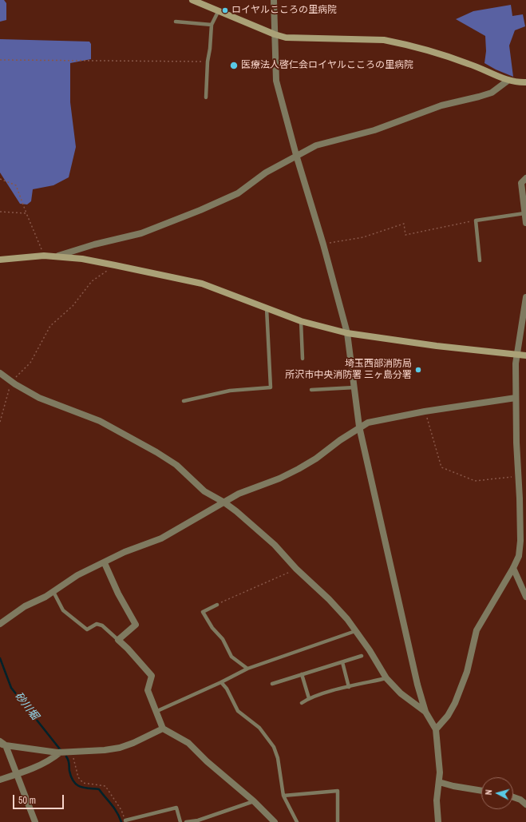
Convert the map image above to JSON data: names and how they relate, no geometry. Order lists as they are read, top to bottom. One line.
{"water":["砂川堀"],"places":["ロイヤルこころの里病院","医療法人啓仁会ロイヤルこころの里病院","埼玉西部消防局 所沢市中央消防署 三ヶ島分署"],"scale_bar":"50 m","north":"left"}
